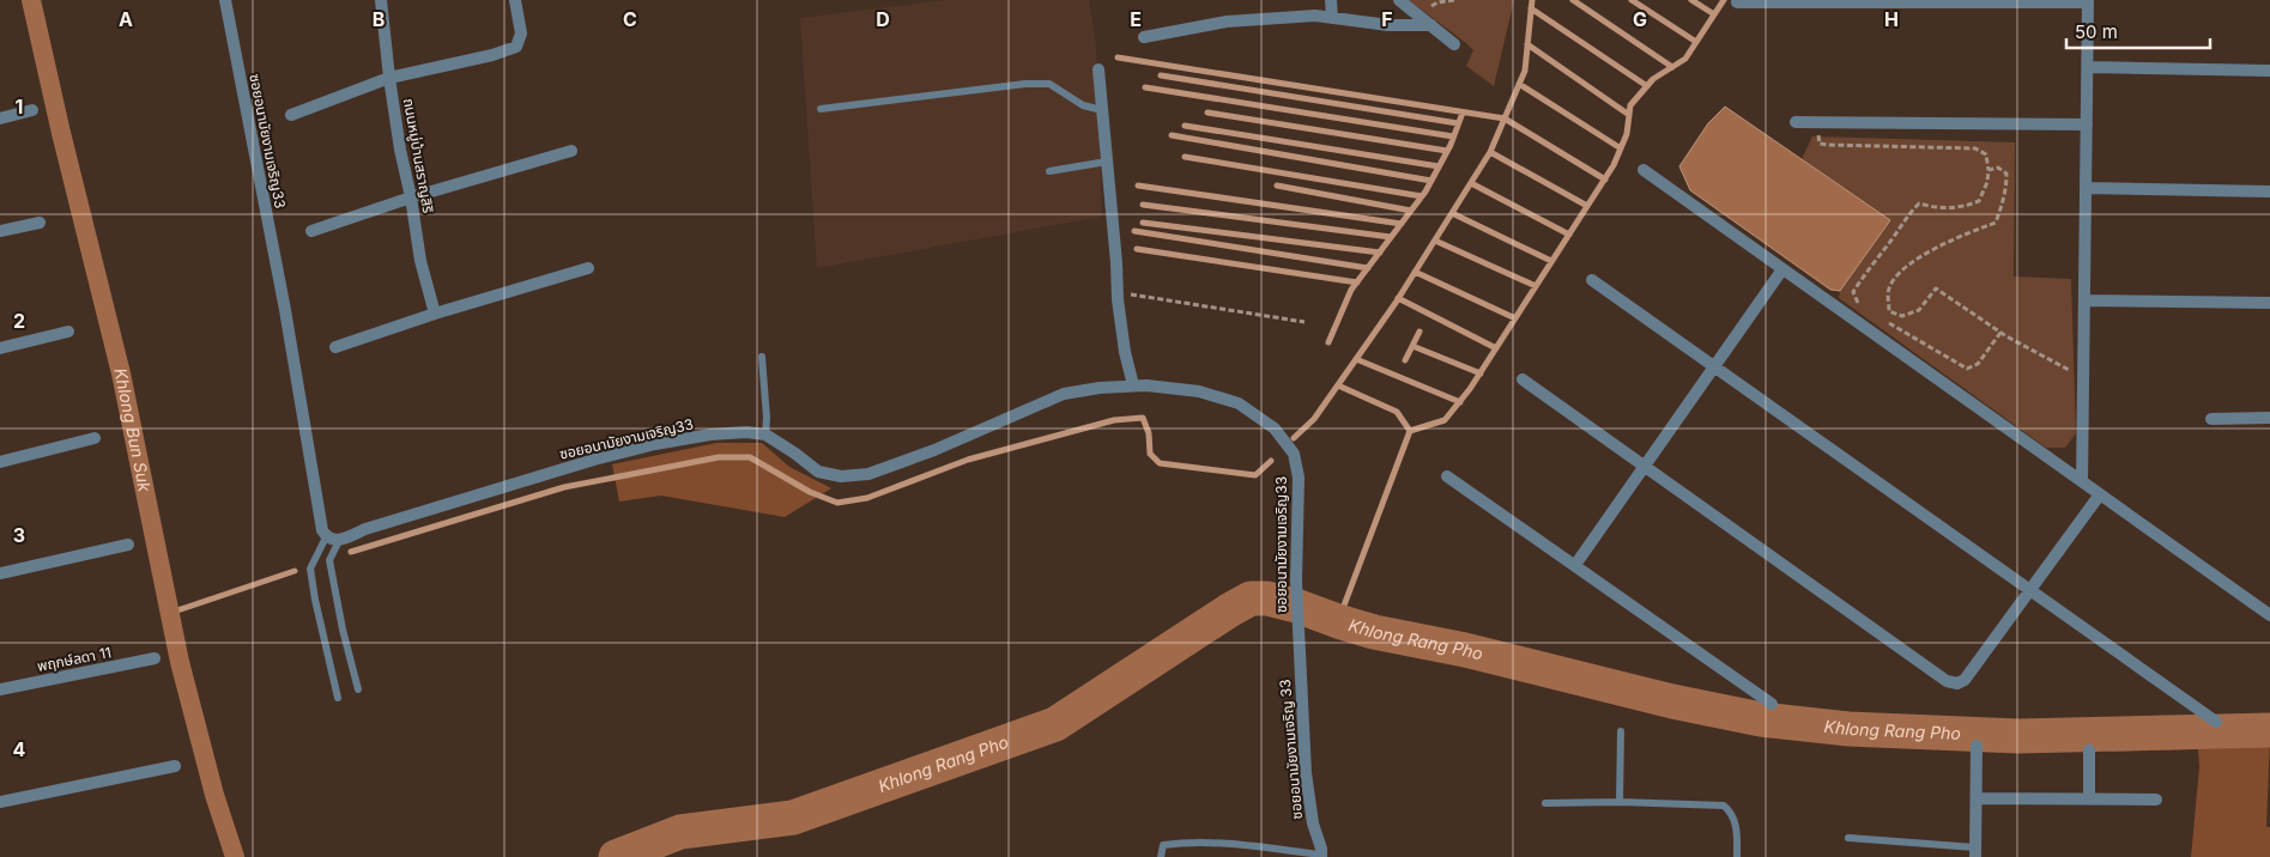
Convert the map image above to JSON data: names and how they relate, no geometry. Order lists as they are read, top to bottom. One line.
{"streets":{"street":["ซอยอนามัยงามเจริญ33","ถนนหมู่บ้านสราญสิริ","พฤกษ์ลดา 11","ซอยอนามัยงามเจริญ 33"]},"crossings":[["ซอยอนามัยงามเจริญ33","ซอยอนามัยงามเจริญ 33"]],"water":["Khlong Bun Suk","Khlong Rang Pho"],"scale_bar":"50 m","grid":{"columns":["A","B","C","D","E","F","G","H"],"rows":["1","2","3","4"]}}
